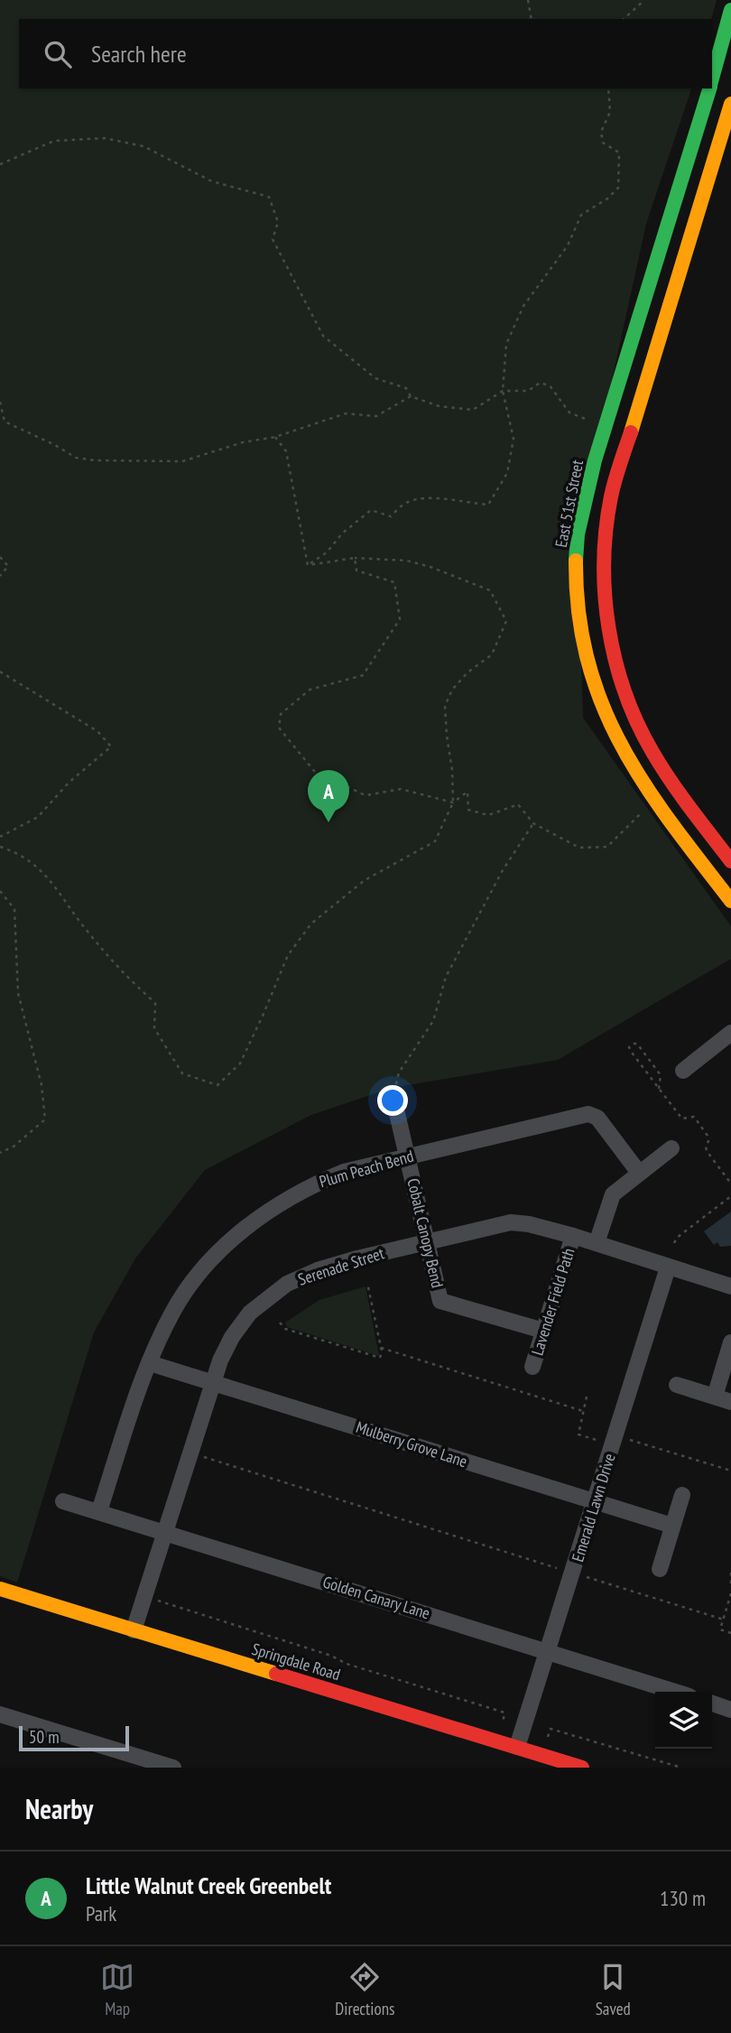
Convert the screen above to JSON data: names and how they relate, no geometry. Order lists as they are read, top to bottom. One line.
{"streets":{"street":["East 51st Street","Plum Peach Bend","Cobalt Canopy Bend","Serenade Street","Lavender Field Path","Mulberry Grove Lane","Emerald Lawn Drive","Golden Canary Lane","Springdale Road"]},"crossings":[["Plum Peach Bend","Cobalt Canopy Bend"],["Plum Peach Bend","Mulberry Grove Lane"],["Plum Peach Bend","Golden Canary Lane"],["Cobalt Canopy Bend","Serenade Street"],["Cobalt Canopy Bend","Lavender Field Path"],["Serenade Street","Lavender Field Path"],["Serenade Street","Mulberry Grove Lane"],["Serenade Street","Emerald Lawn Drive"],["Serenade Street","Golden Canary Lane"],["Serenade Street","Springdale Road"],["Mulberry Grove Lane","Emerald Lawn Drive"],["Emerald Lawn Drive","Golden Canary Lane"],["Emerald Lawn Drive","Springdale Road"]],"scale_bar":"50 m","page":{"search":"Search here","pins":"A","scale":"50 m","heading":"Nearby","list":[{"mark":"A","name":"Little Walnut Creek Greenbelt","note":"Park","value":"130 m"}],"nav":["Map","Directions","Saved"]}}
